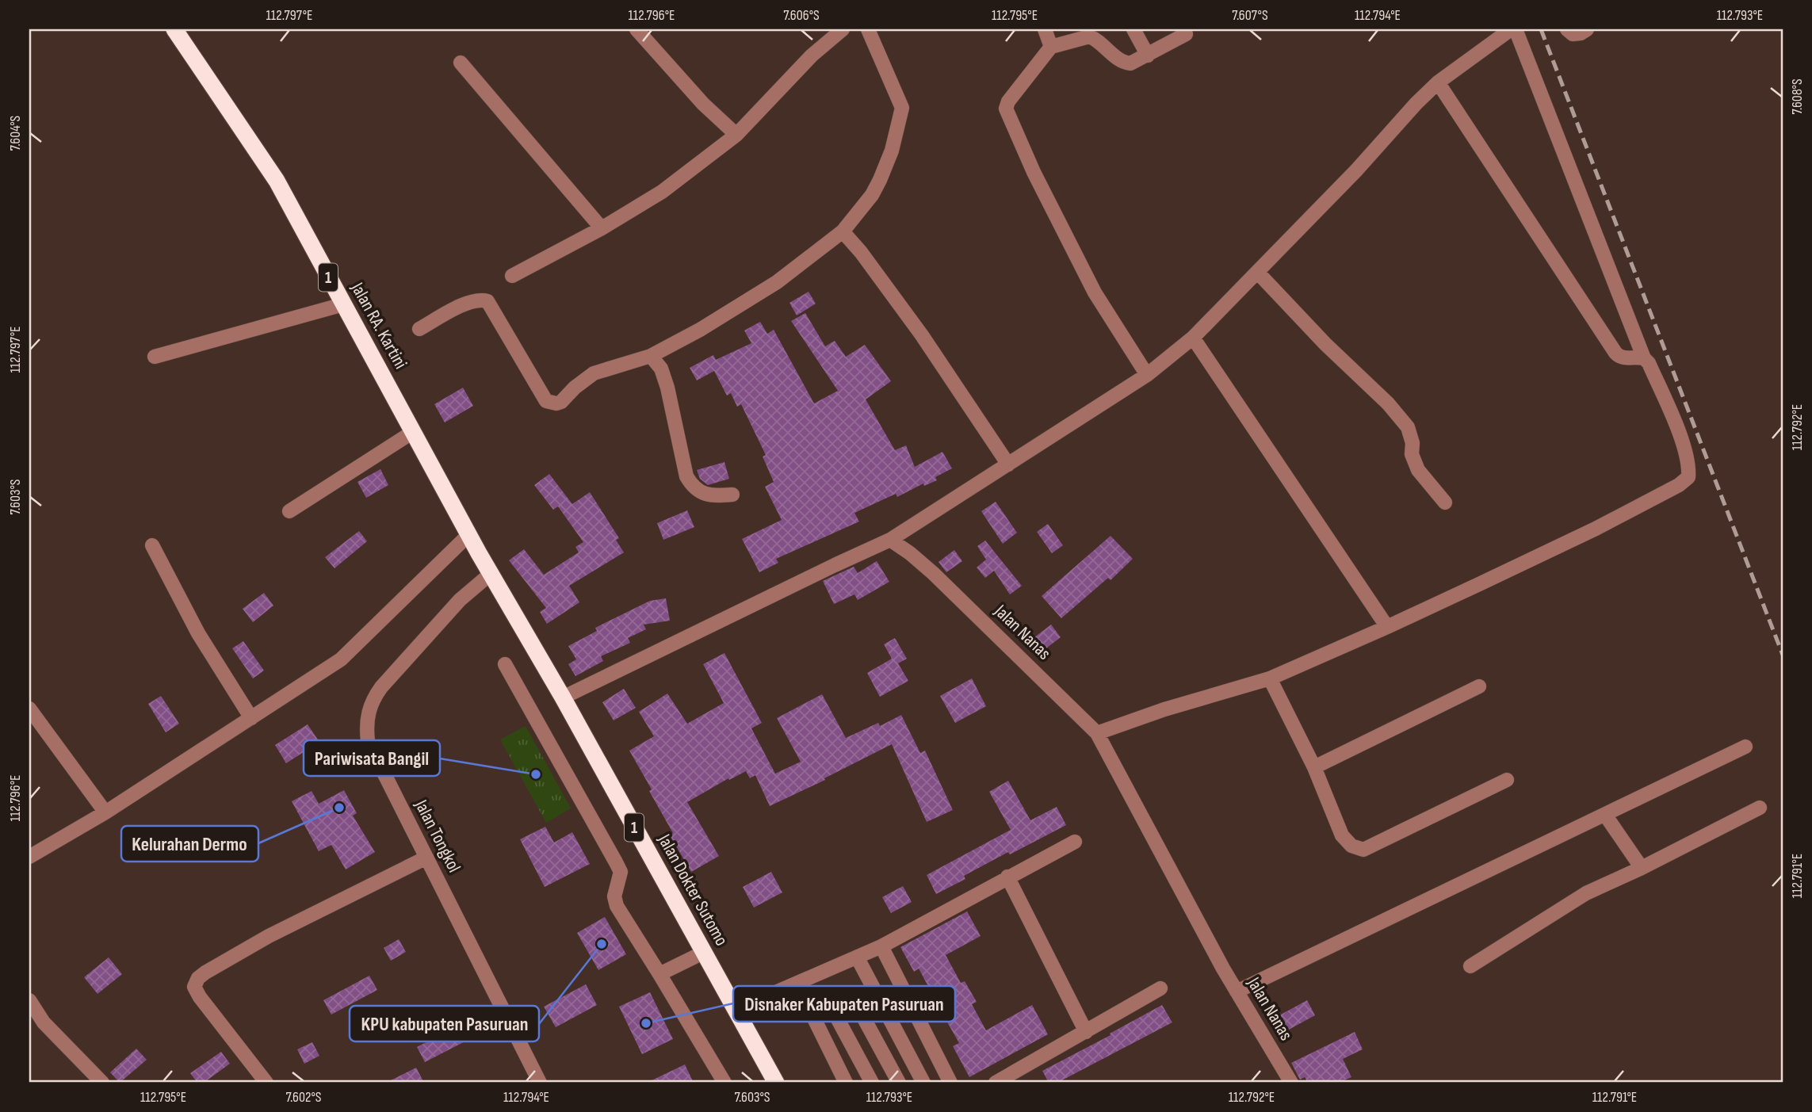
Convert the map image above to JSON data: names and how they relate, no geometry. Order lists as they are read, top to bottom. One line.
{"streets":{"highway":["1","Jalan RA. Kartini","Jalan Dokter Sutomo"],"street":["Jalan Nanas","Jalan Tongkol"]},"crossings":[["1","Jalan RA. Kartini"],["1","Jalan Tongkol"],["1","Jalan Dokter Sutomo"],["Jalan Tongkol","Jalan Dokter Sutomo"]],"places":["Pariwisata Bangil","Kelurahan Dermo","KPU kabupaten Pasuruan","Disnaker Kabupaten Pasuruan"],"coordinates":["112.797°E","112.796°E","7.606°S","112.795°E","7.607°S","112.794°E","112.793°E","7.608°S","7.604°S","112.792°E","7.603°S","112.791°E","7.602°S"]}
